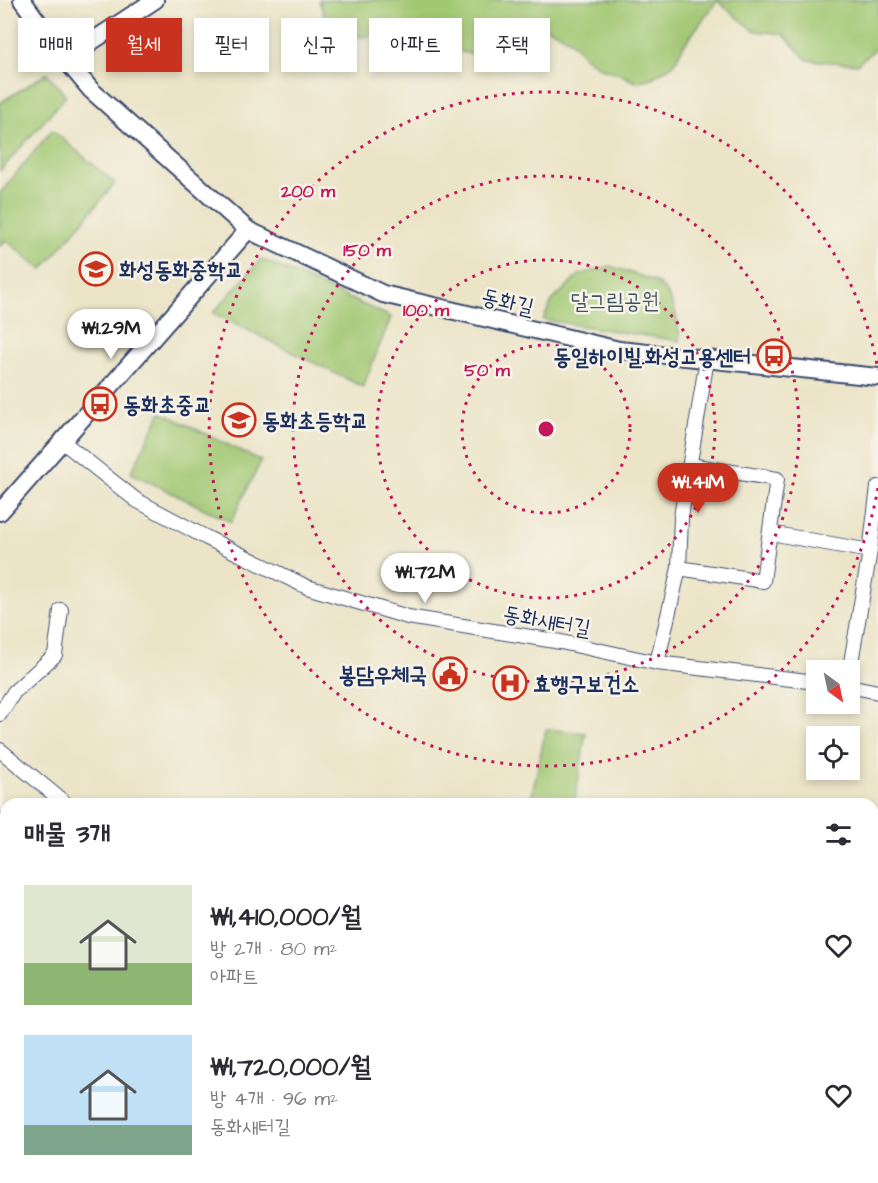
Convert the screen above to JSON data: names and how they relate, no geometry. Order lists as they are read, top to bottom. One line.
{"streets":{"street":["동화길","동화새터길"]},"parks":["달그림공원"],"places":{"school or university":["화성동화중학교","동화초등학교"],"bus stop":["동일하이빌.화성고용센터","동화초중교"],"public building":["봉담우체국"],"hospital":["효행구보건소"]},"north":"bottom right","page":{"chip":["매매","월세","필터","신규","아파트","주택"],"price":["₩1.29M","₩1.41M","₩1.72M"],"heading":"매물 3개","list":[{"name":"₩1,410,000/월","note":"방 2개 · 80 m² · 아파트"},{"name":"₩1,720,000/월","note":"방 4개 · 96 m² · 동화새터길"}]},"rings":["200 m","150 m","100 m","50 m"]}
